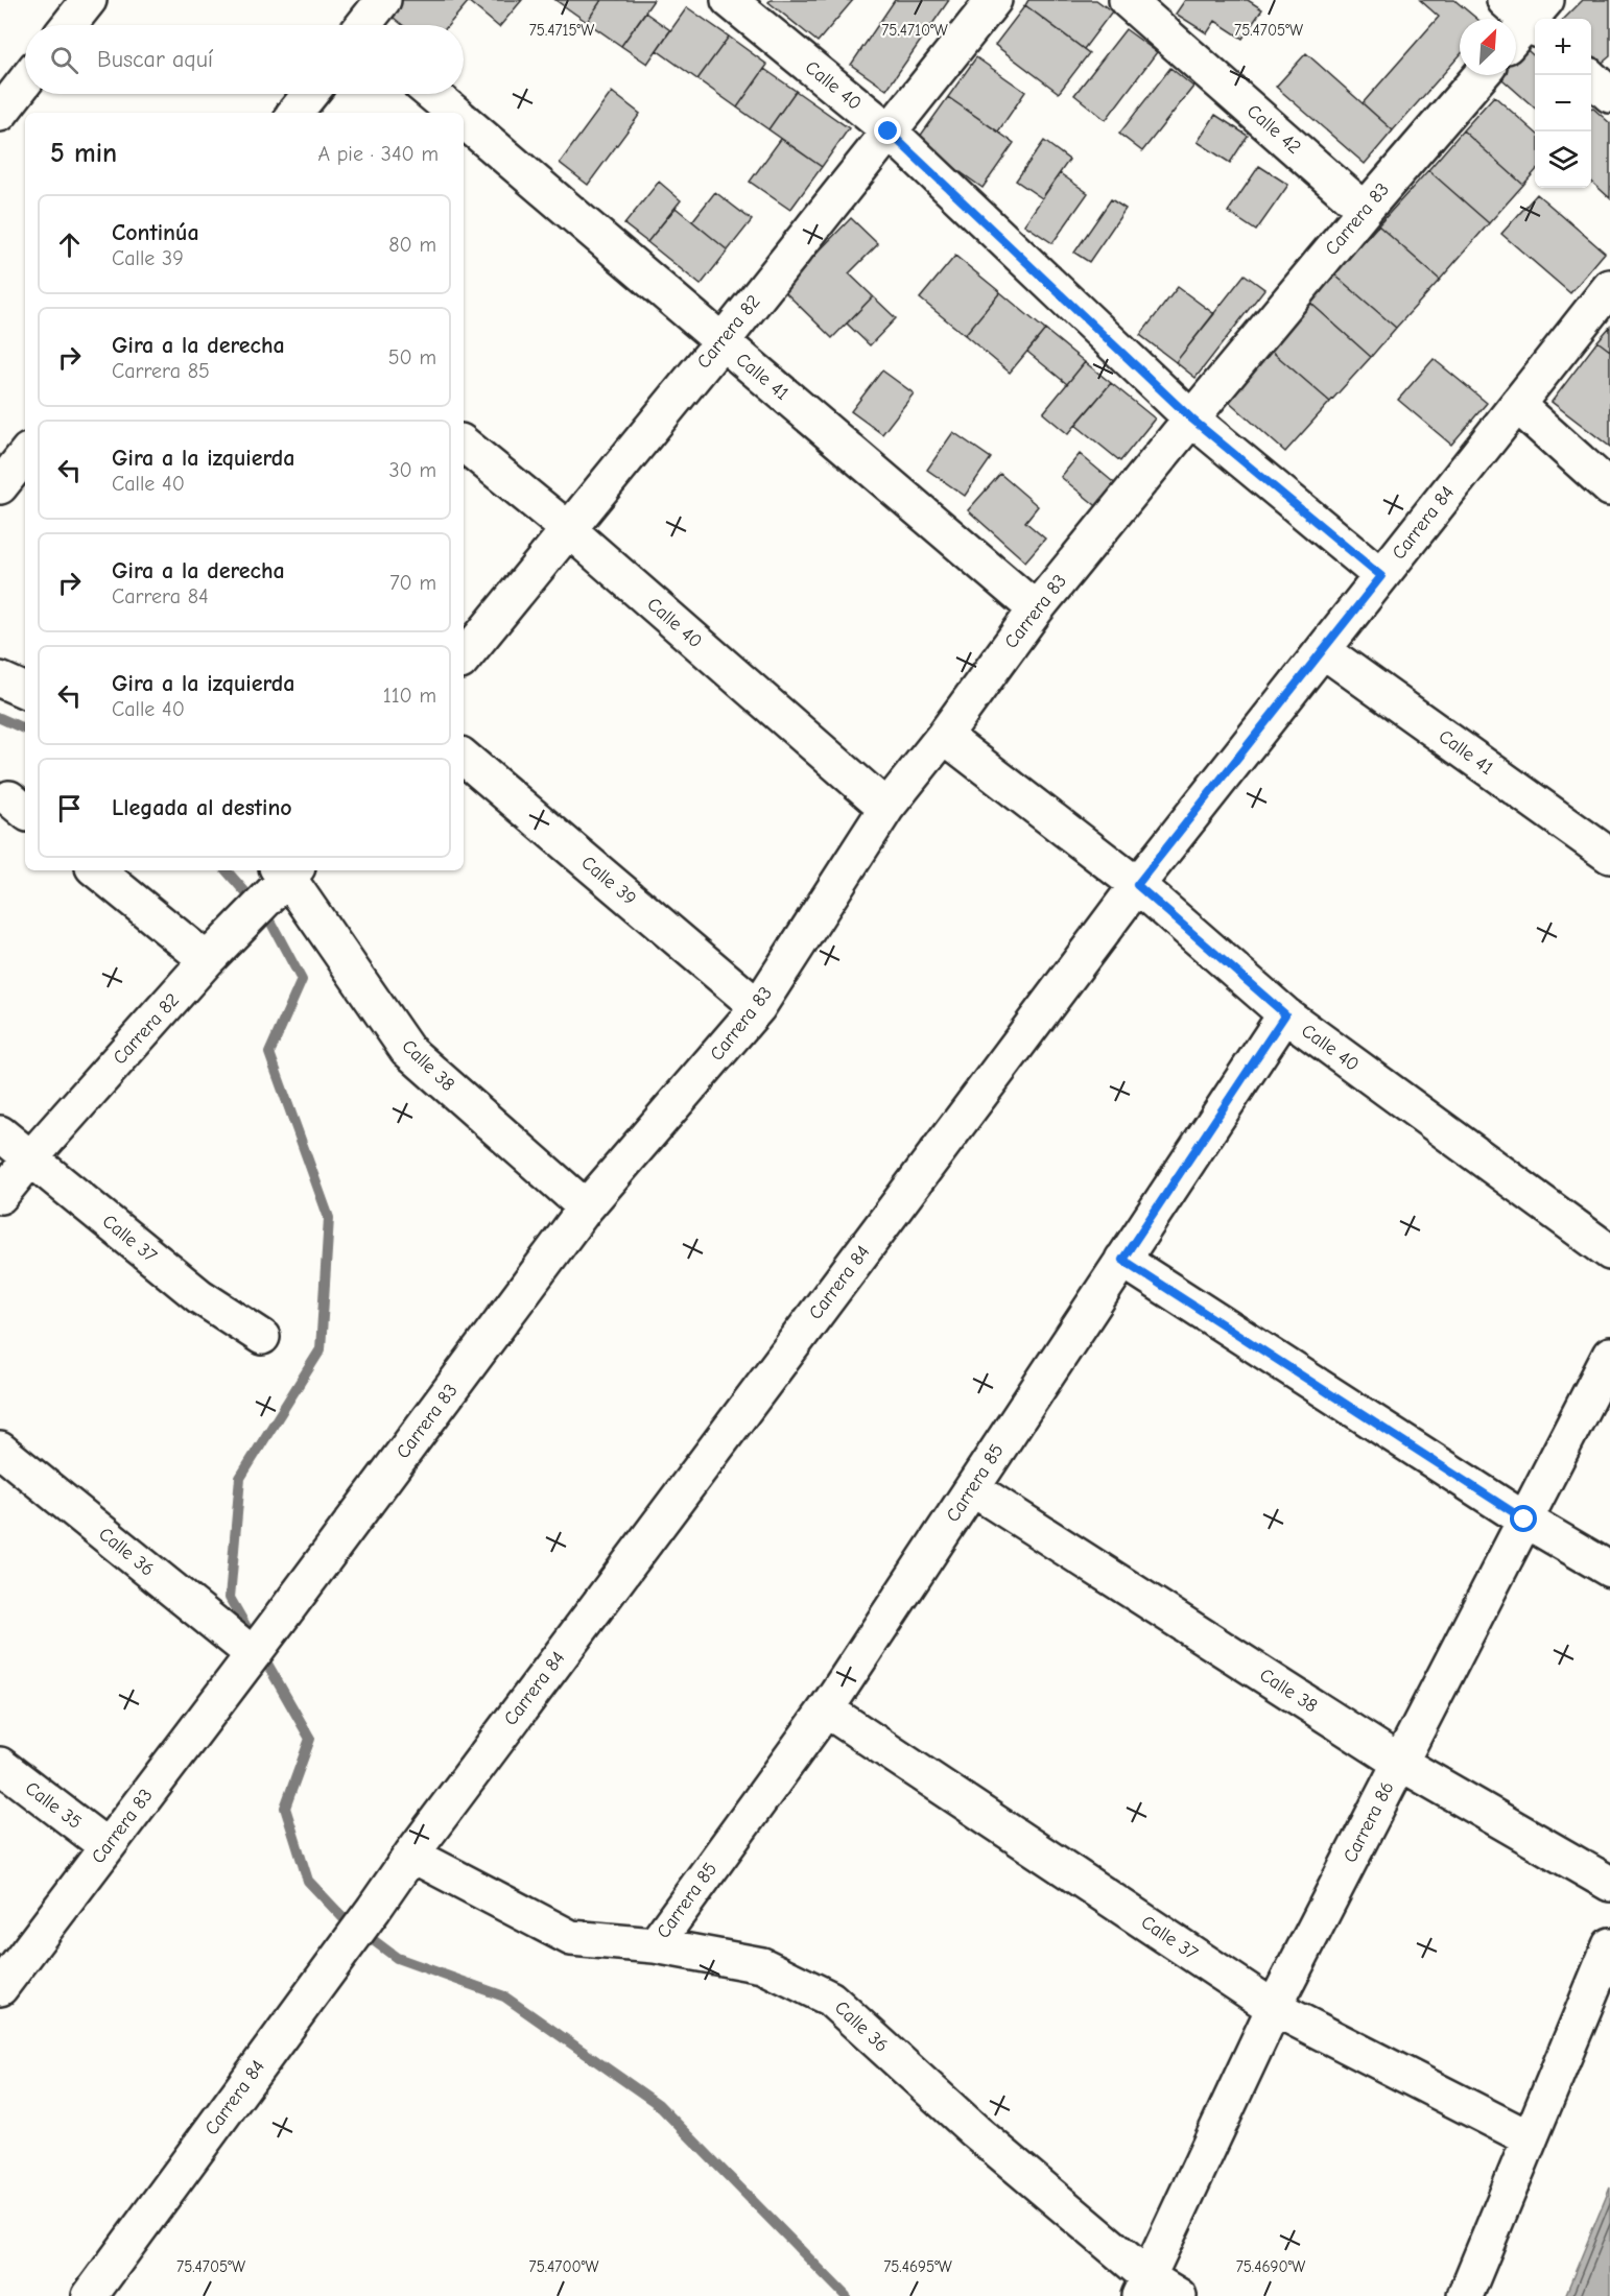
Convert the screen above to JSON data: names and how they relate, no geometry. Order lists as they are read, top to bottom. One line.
{"streets":{"street":["Calle 40","Calle 42","Carrera 83","Carrera 82","Calle 41","Carrera 84","Calle 39","Calle 38","Calle 37","Carrera 85","Calle 36","Calle 35","Carrera 86"]},"crossings":[["Calle 40","Carrera 83"],["Calle 40","Carrera 82"],["Calle 40","Carrera 84"],["Calle 40","Carrera 85"],["Calle 42","Carrera 83"],["Carrera 83","Calle 41"],["Carrera 83","Calle 39"],["Carrera 83","Calle 38"],["Carrera 83","Calle 36"],["Carrera 83","Calle 35"],["Carrera 82","Calle 41"],["Carrera 82","Calle 38"],["Carrera 82","Calle 37"],["Calle 41","Carrera 84"],["Carrera 84","Calle 36"],["Calle 38","Carrera 85"],["Calle 38","Carrera 86"],["Calle 37","Carrera 85"],["Calle 37","Carrera 86"],["Carrera 85","Calle 36"],["Calle 36","Carrera 86"]],"north":"top right","page":{"map_buttons":["+","−"],"search":"Buscar aquí","heading":["5 min","A pie · 340 m"],"list":[["Continúa","Calle 39","80 m"],["Gira a la derecha","Carrera 85","50 m"],["Gira a la izquierda","Calle 40","30 m"],["Gira a la derecha","Carrera 84","70 m"],["Gira a la izquierda","Calle 40","110 m"],"Llegada al destino"]},"coordinates":["75.4715°W","75.4710°W","75.4705°W","75.4700°W","75.4695°W","75.4690°W"]}
